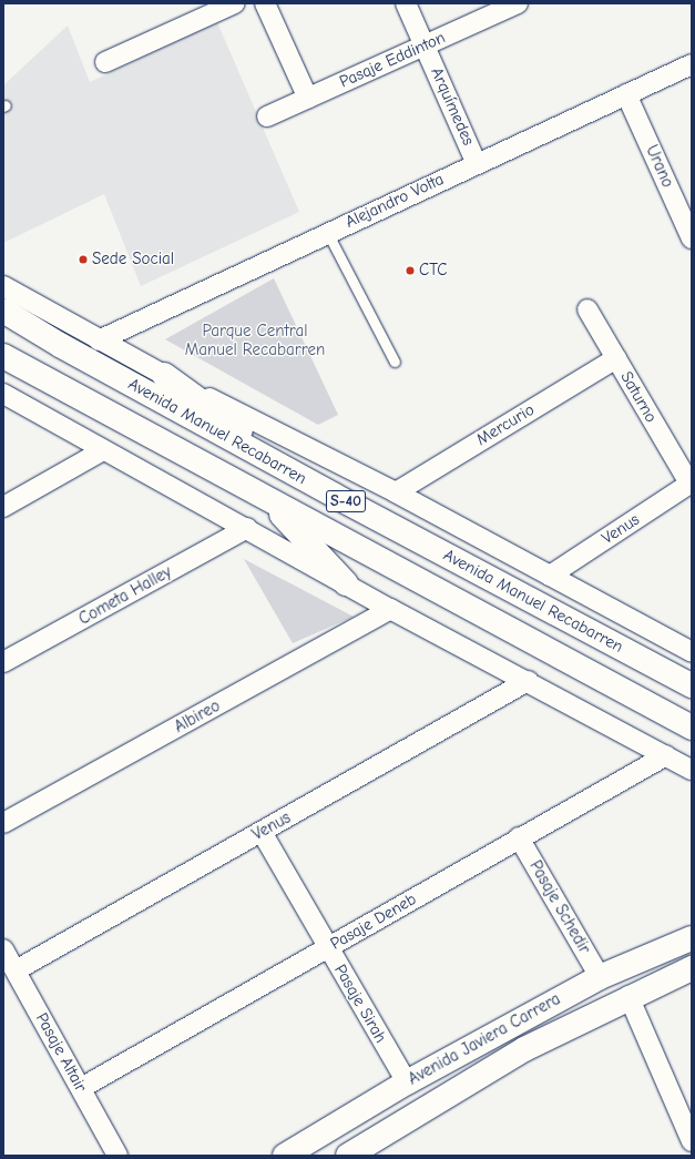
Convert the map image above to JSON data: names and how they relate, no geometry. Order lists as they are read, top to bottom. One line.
{"streets":{"main road":["Avenida Manuel Recabarren","S-40","Avenida Javiera Carrera"],"street":["Pasaje Eddinton","Arquímedes","Urano","Alejandro Volta","Saturno","Mercurio","Venus","Cometa Halley","Albireo","Pasaje Schedir","Pasaje Deneb","Pasaje Sirah","Pasaje Altair"]},"crossings":[["Pasaje Eddinton","Arquímedes"],["Arquímedes","Alejandro Volta"],["Urano","Alejandro Volta"],["Alejandro Volta","Avenida Manuel Recabarren"],["Saturno","Mercurio"],["Saturno","Venus"],["Mercurio","Avenida Manuel Recabarren"],["Avenida Manuel Recabarren","Venus"],["Venus","Pasaje Sirah"],["Venus","Pasaje Altair"],["Pasaje Schedir","Pasaje Deneb"],["Pasaje Schedir","Avenida Javiera Carrera"],["Pasaje Deneb","Pasaje Sirah"],["Pasaje Deneb","Pasaje Altair"],["Pasaje Sirah","Avenida Javiera Carrera"]],"parks":["Parque Central Manuel Recabarren"],"places":["Sede Social","CTC"]}
